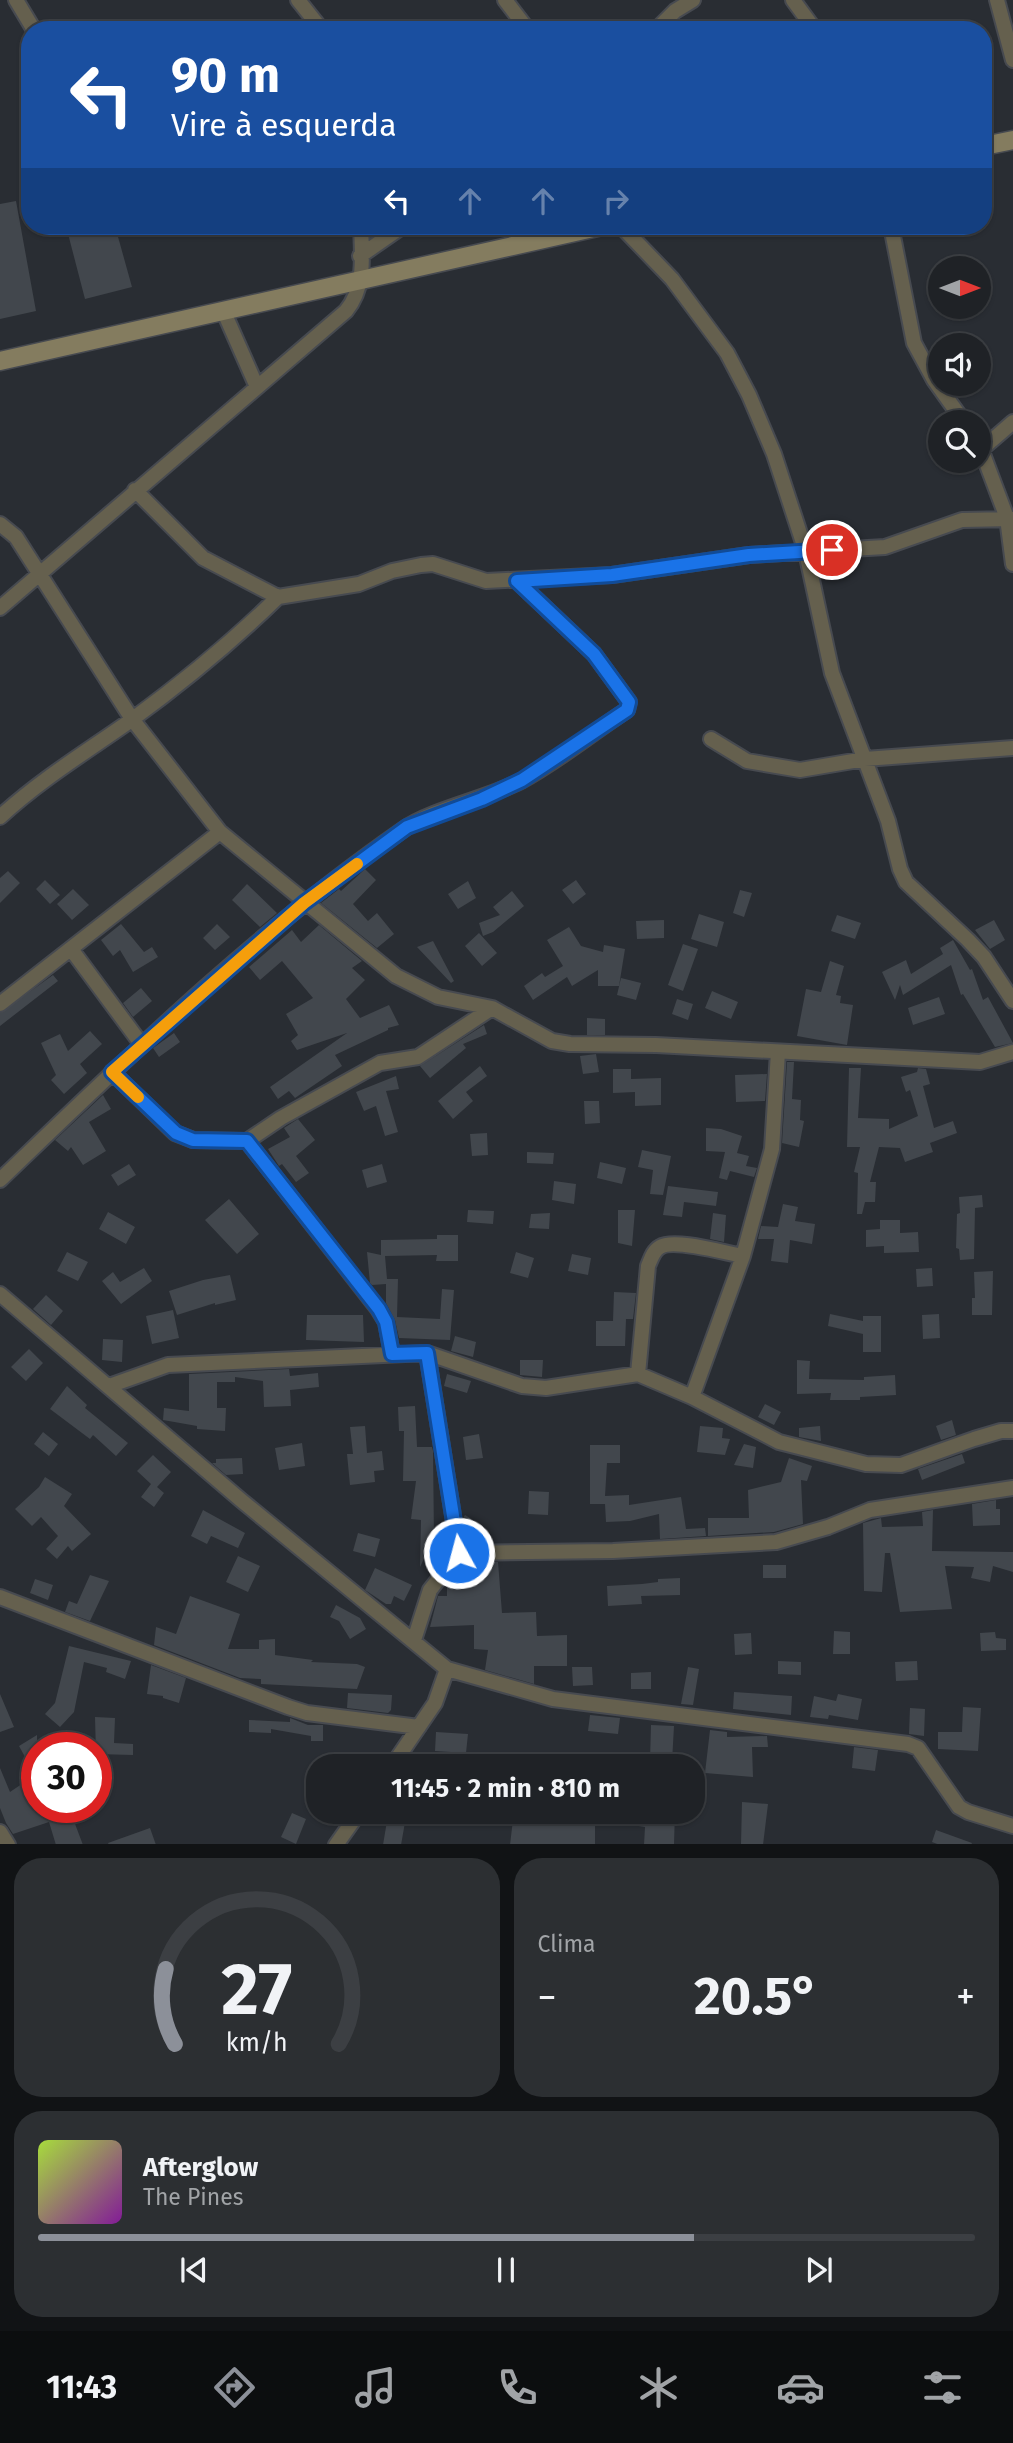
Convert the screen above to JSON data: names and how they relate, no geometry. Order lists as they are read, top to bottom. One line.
{"north":"right","page":{"turn":["90 m","Vire à esquerda"],"limit":"30","trip":"11:45 · 2 min · 810 m","tile":"Clima","heat":["−","20.5°","+"],"song":["Afterglow","The Pines"],"tabs":"11:43","gauge":["27","km/h"]}}
